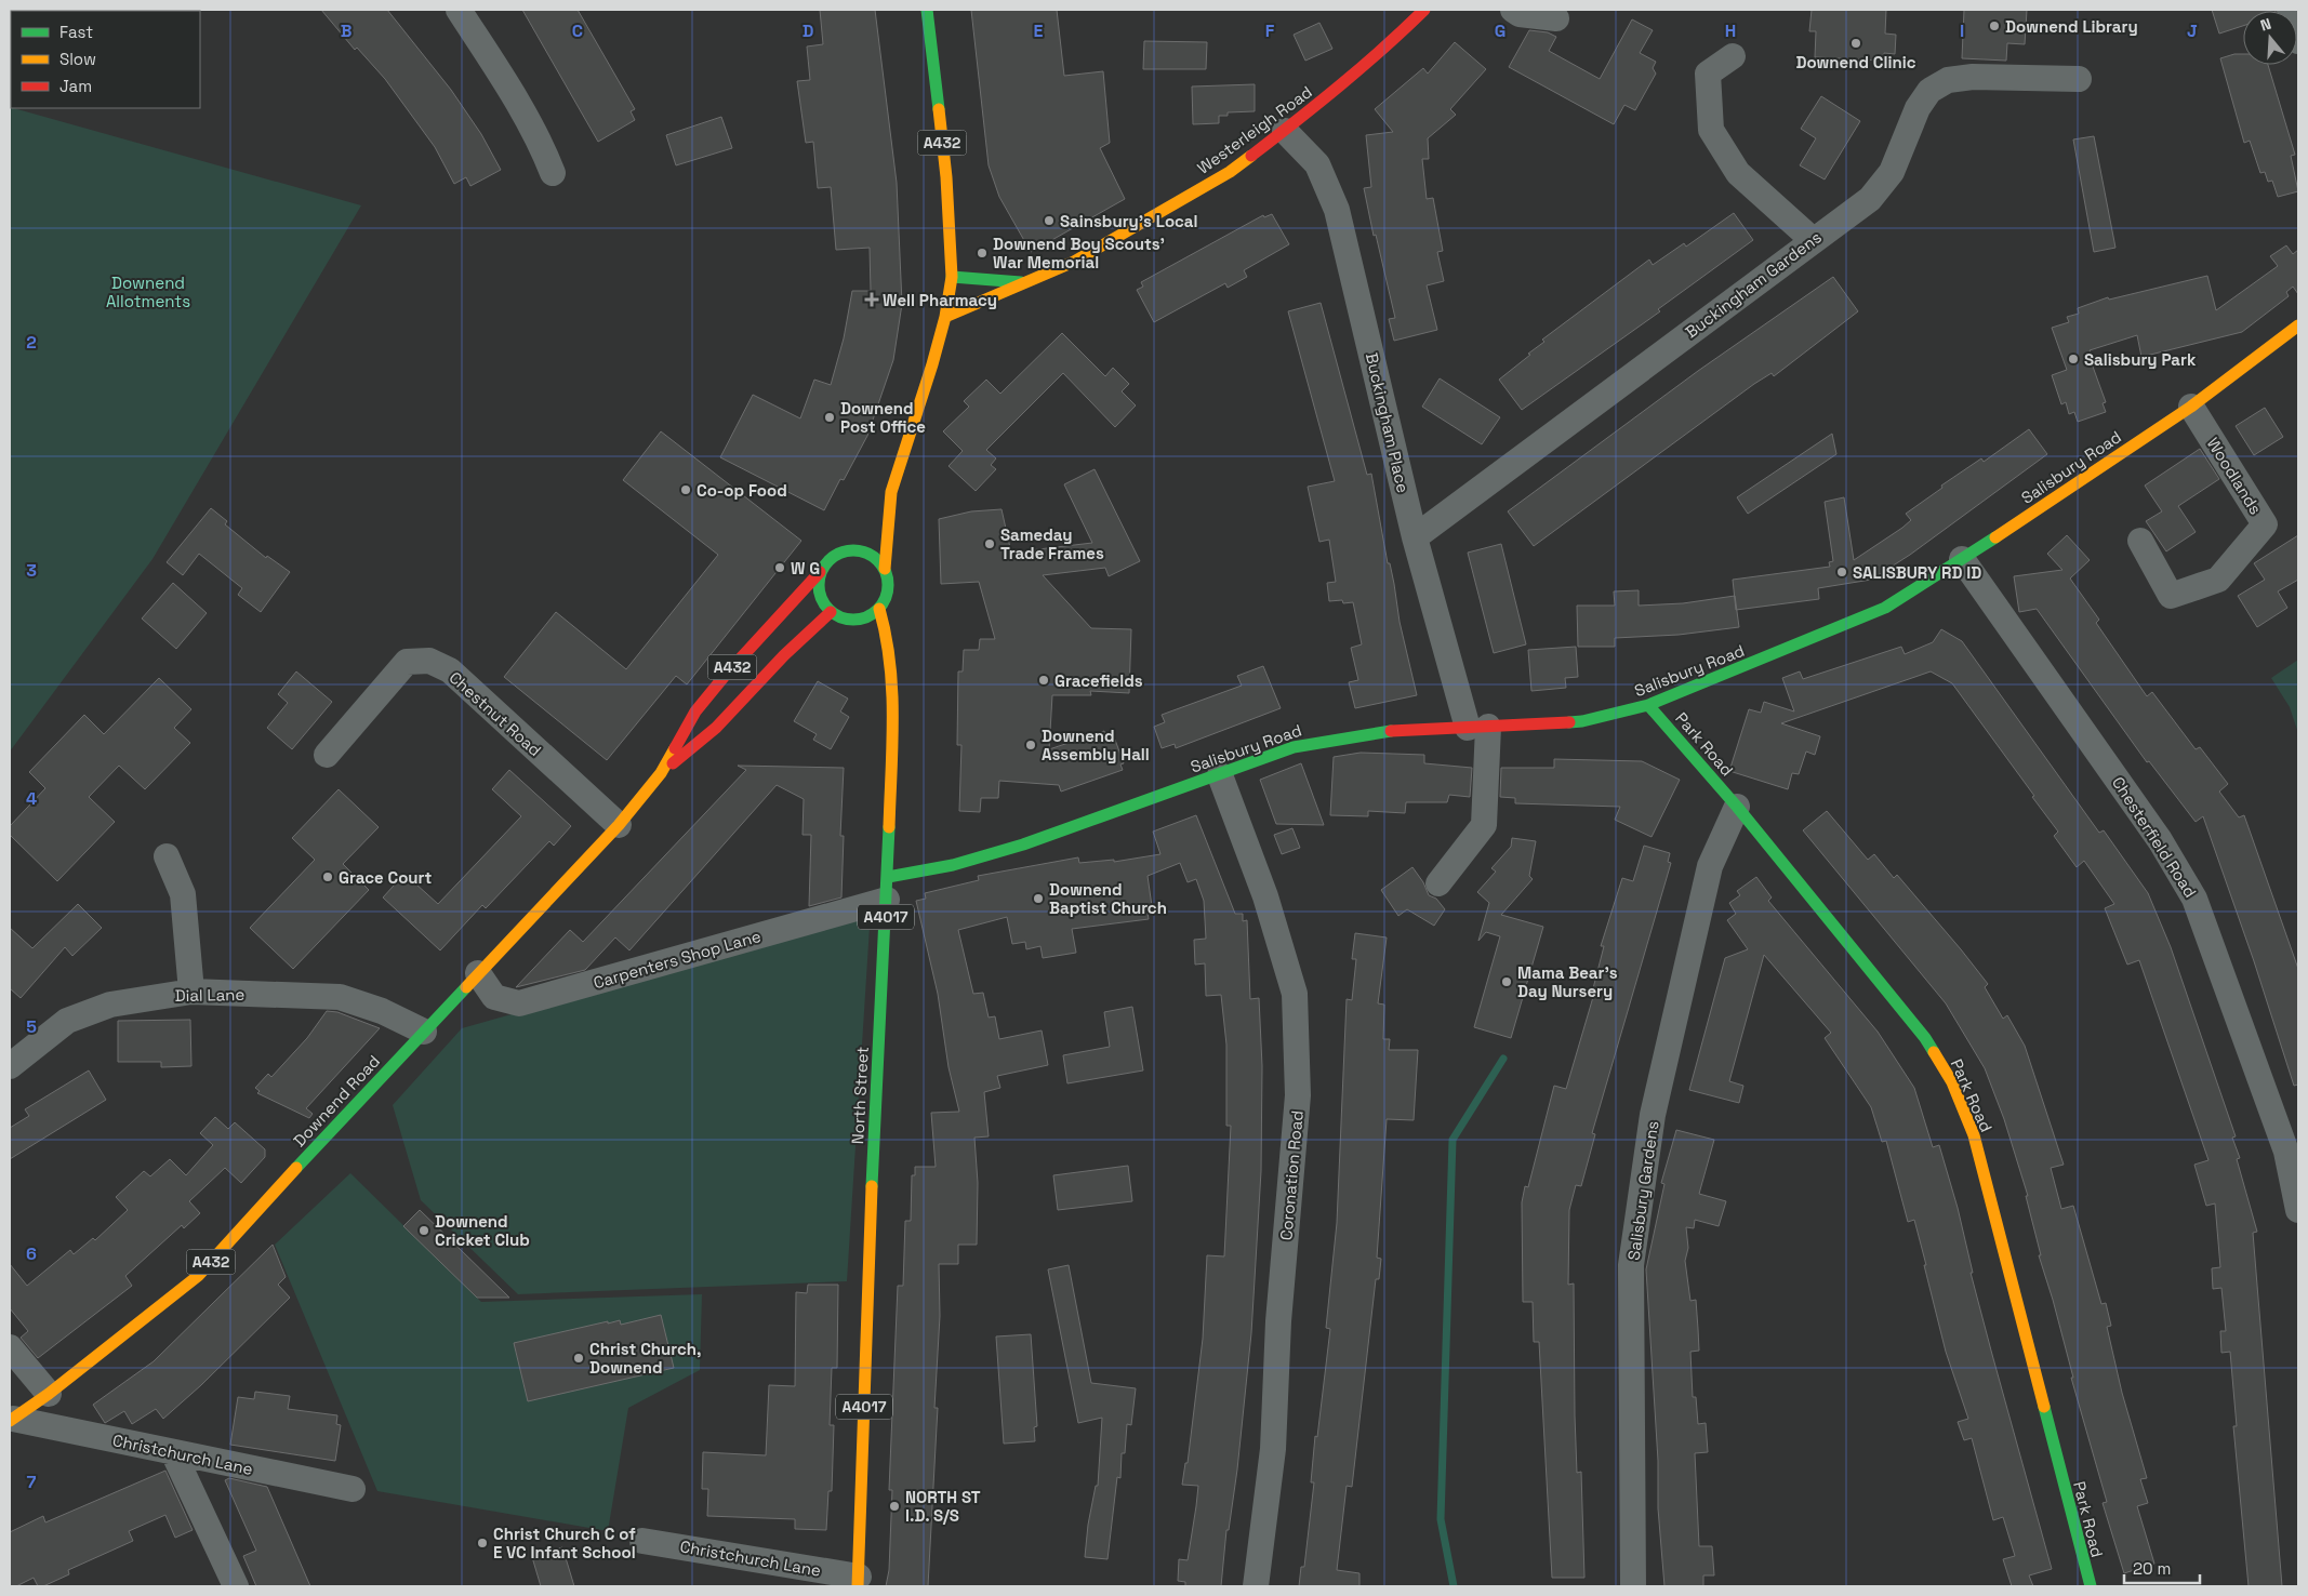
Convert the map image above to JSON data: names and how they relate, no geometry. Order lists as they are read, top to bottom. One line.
{"streets":{"main road":["Westerleigh Road","A432","Salisbury Road","Park Road","A4017","North Street","Downend Road"],"street":["Buckingham Gardens","Buckingham Place","Woodlands","Chestnut Road","Chesterfield Road","Carpenters Shop Lane","Dial Lane","Coronation Road","Salisbury Gardens","Christchurch Lane"]},"crossings":[["Westerleigh Road","A432"],["Westerleigh Road","Buckingham Place"],["A432","North Street"],["A432","Downend Road"],["Buckingham Gardens","Buckingham Place"],["Buckingham Place","Salisbury Road"],["Salisbury Road","Woodlands"],["Salisbury Road","Park Road"],["Salisbury Road","Chesterfield Road"],["Salisbury Road","Carpenters Shop Lane"],["Salisbury Road","North Street"],["Salisbury Road","Coronation Road"],["Chestnut Road","Downend Road"],["Park Road","Salisbury Gardens"],["Carpenters Shop Lane","North Street"],["Carpenters Shop Lane","Downend Road"],["Dial Lane","Downend Road"],["North Street","Downend Road"],["North Street","Christchurch Lane"],["Downend Road","Christchurch Lane"]],"parks":["Downend Allotments"],"places":{"other":["Downend Library","Downend Clinic","Sainsbury's Local","Downend Boy Scouts' War Memorial","Salisbury Park","Downend Post Office","Co-op Food","Sameday Trade Frames","W G","SALISBURY RD ID","Gracefields","Downend Assembly Hall","Grace Court","Downend Baptist Church","Mama Bear's Day Nursery","Downend Cricket Club","Christ Church, Downend","NORTH ST I.D. S/S","Christ Church C of E VC Infant School"],"health":["Well Pharmacy"]},"legend":["Fast","Slow","Jam"],"scale_bar":"20 m","north":"top","grid":{"columns":["B","C","D","E","F","G","H","I","J"],"rows":["2","3","4","5","6","7"]}}
